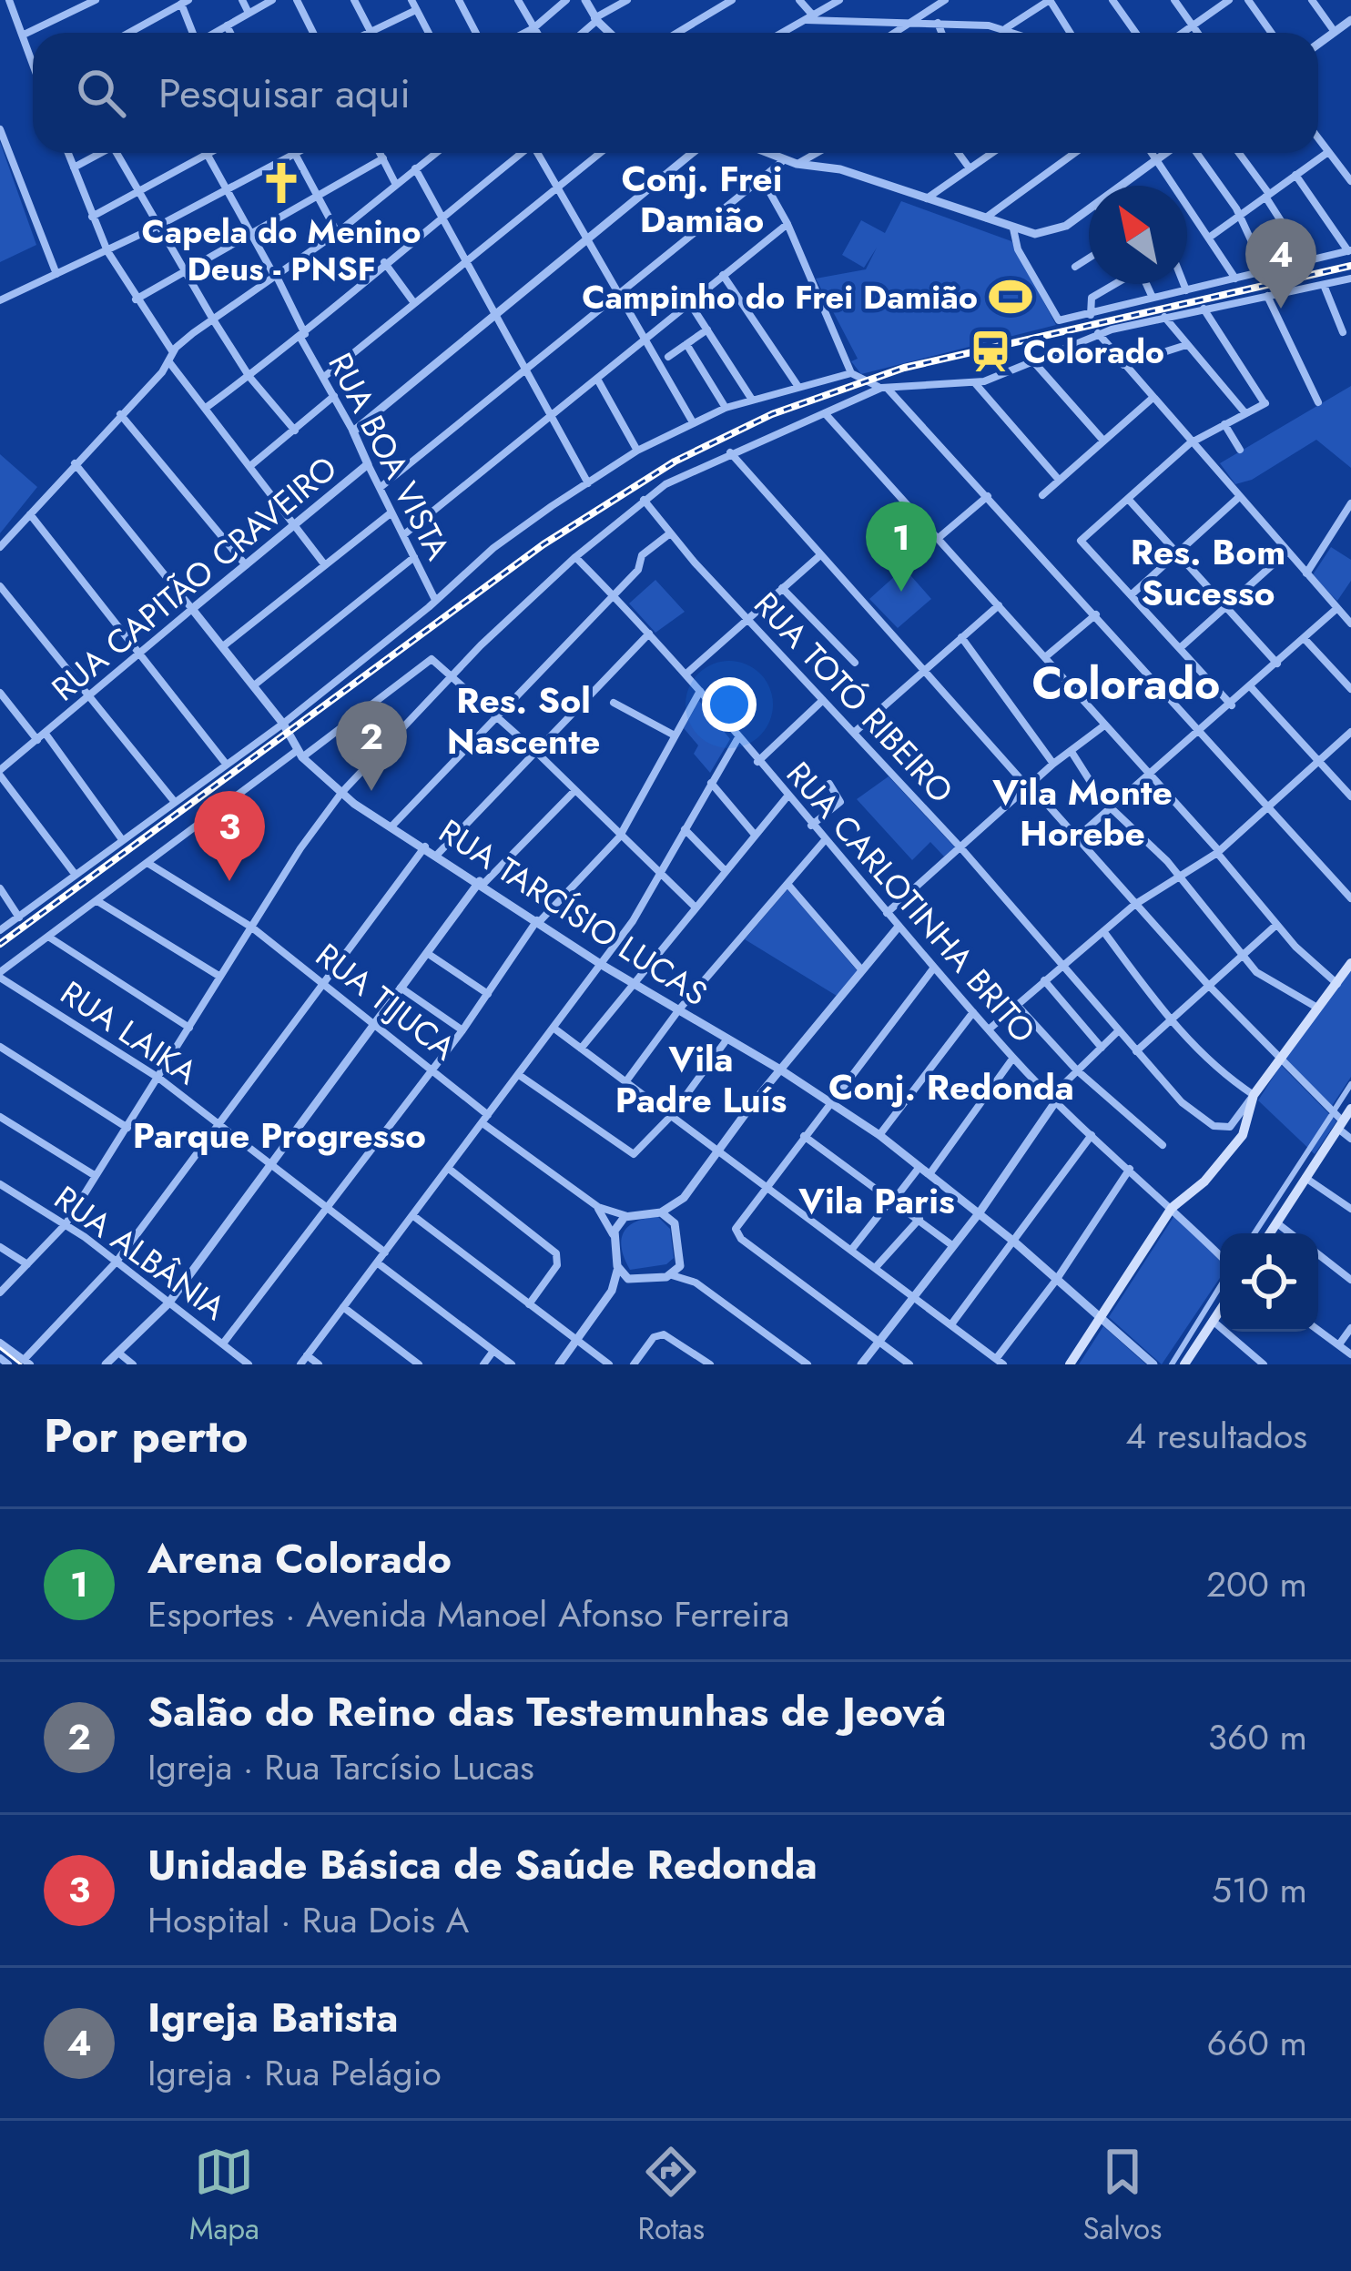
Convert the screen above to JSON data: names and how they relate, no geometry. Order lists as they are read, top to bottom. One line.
{"streets":{"street":["RUA BOA VISTA","RUA CAPITÃO CRAVEIRO","RUA TOTÓ RIBEIRO","RUA CARLOTINHA BRITO","RUA TARCÍSIO LUCAS","RUA TIJUCA","RUA LAIKA","RUA ALBÂNIA"]},"crossings":[["RUA BOA VISTA","RUA CAPITÃO CRAVEIRO"],["RUA CAPITÃO CRAVEIRO","RUA TARCÍSIO LUCAS"]],"districts":["Conj. Frei Damião","Res. Bom Sucesso","Colorado","Res. Sol Nascente","Vila Monte Horebe","Vila Padre Luís","Conj. Redonda","Parque Progresso","Vila Paris"],"places":{"church":["Capela do Menino Deus - PNSF"],"sports":["Campinho do Frei Damião"],"station":["Colorado"]},"north":"top left","page":{"search":"Pesquisar aqui","pins":["4","1","2","3"],"heading":["Por perto","4 resultados"],"list":[{"mark":"1","name":"Arena Colorado","note":"Esportes · Avenida Manoel Afonso Ferreira","value":"200 m"},{"mark":"2","name":"Salão do Reino das Testemunhas de Jeová","note":"Igreja · Rua Tarcísio Lucas","value":"360 m"},{"mark":"3","name":"Unidade Básica de Saúde Redonda","note":"Hospital · Rua Dois A","value":"510 m"},{"mark":"4","name":"Igreja Batista","note":"Igreja · Rua Pelágio","value":"660 m"}],"nav":["Mapa","Rotas","Salvos"]}}
